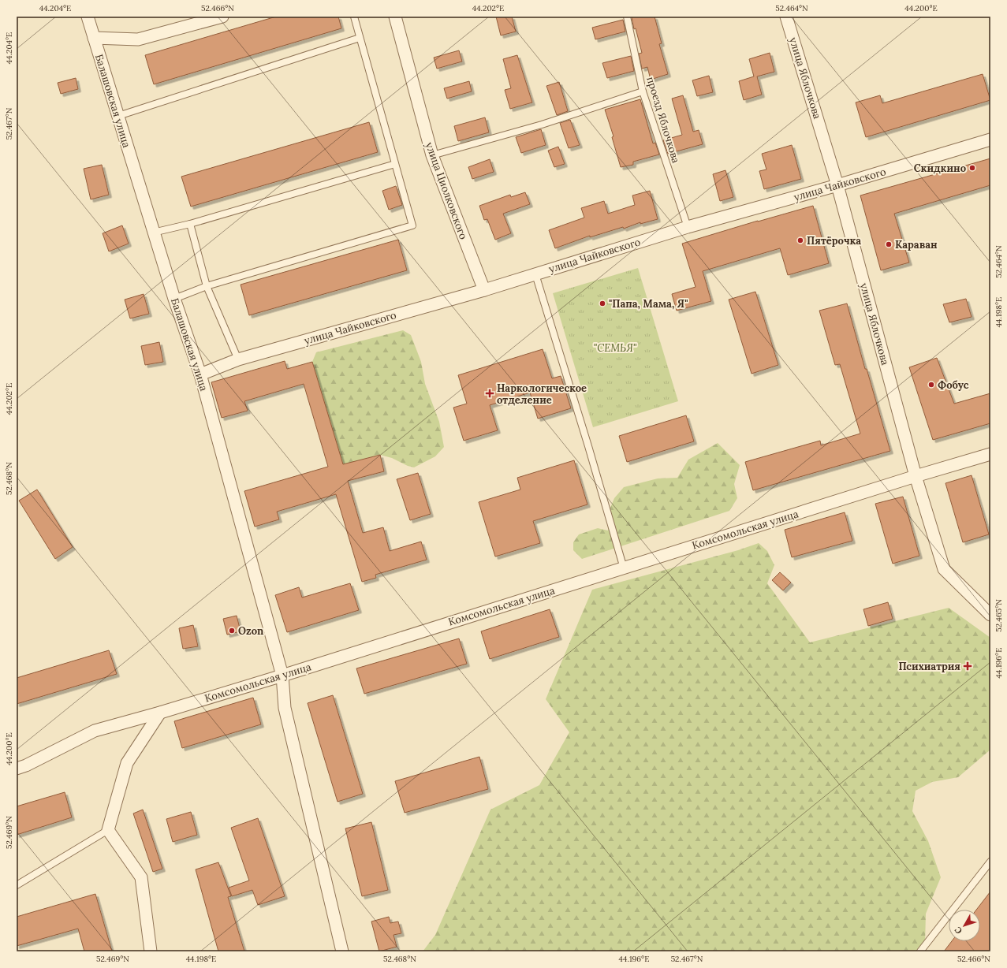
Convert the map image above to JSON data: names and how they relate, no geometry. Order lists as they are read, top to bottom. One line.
{"streets":{"street":["улица Яблочкова","Балашовская улица","улица Чайковского","улица Циолковского","Комсомольская улица"],"lane":["проезд Яблочкова"]},"crossings":[["улица Яблочкова","улица Чайковского"],["улица Яблочкова","Комсомольская улица"],["Балашовская улица","улица Чайковского"],["Балашовская улица","Комсомольская улица"],["проезд Яблочкова","улица Чайковского"],["улица Чайковского","улица Циолковского"]],"parks":["\"СЕМЬЯ\""],"places":{"other":["Скидкино","Пятёрочка","Караван","\"Папа, Мама, Я\"","Фобус","Ozon"],"health":["Наркологическое отделение","Психиатрия"]},"north":"bottom left","coordinates":["44.204°E","52.466°N","44.202°E","52.464°N","44.200°E","52.467°N","44.198°E","52.468°N","52.465°N","44.196°E","52.469°N"]}
